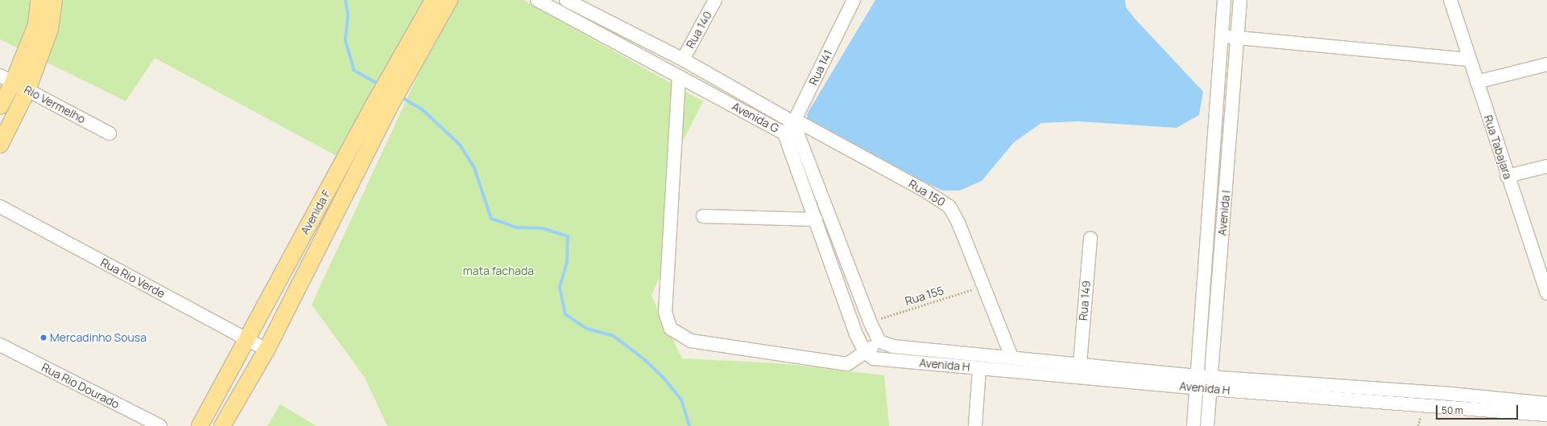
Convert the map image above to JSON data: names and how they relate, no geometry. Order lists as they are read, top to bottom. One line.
{"streets":{"main road":["Avenida F"],"street":["Rua 140","Rua 141","Rio Vermelho","Avenida G","Rua Tabajara","Rua 150","Avenida I","Rua Rio Verde","Rua 149","Avenida H","Rua Rio Dourado"],"path":["Rua 155"]},"crossings":[["Rua 140","Avenida G"],["Rua 141","Avenida G"],["Rua 141","Rua 150"],["Avenida G","Rua 150"],["Avenida G","Rua 155"],["Avenida G","Avenida H"],["Rua 150","Rua 155"],["Rua 150","Avenida H"],["Avenida F","Rua Rio Verde"],["Avenida I","Avenida H"],["Rua 149","Avenida H"]],"parks":["mata fachada"],"places":["Mercadinho Sousa"],"scale_bar":"50 m"}
